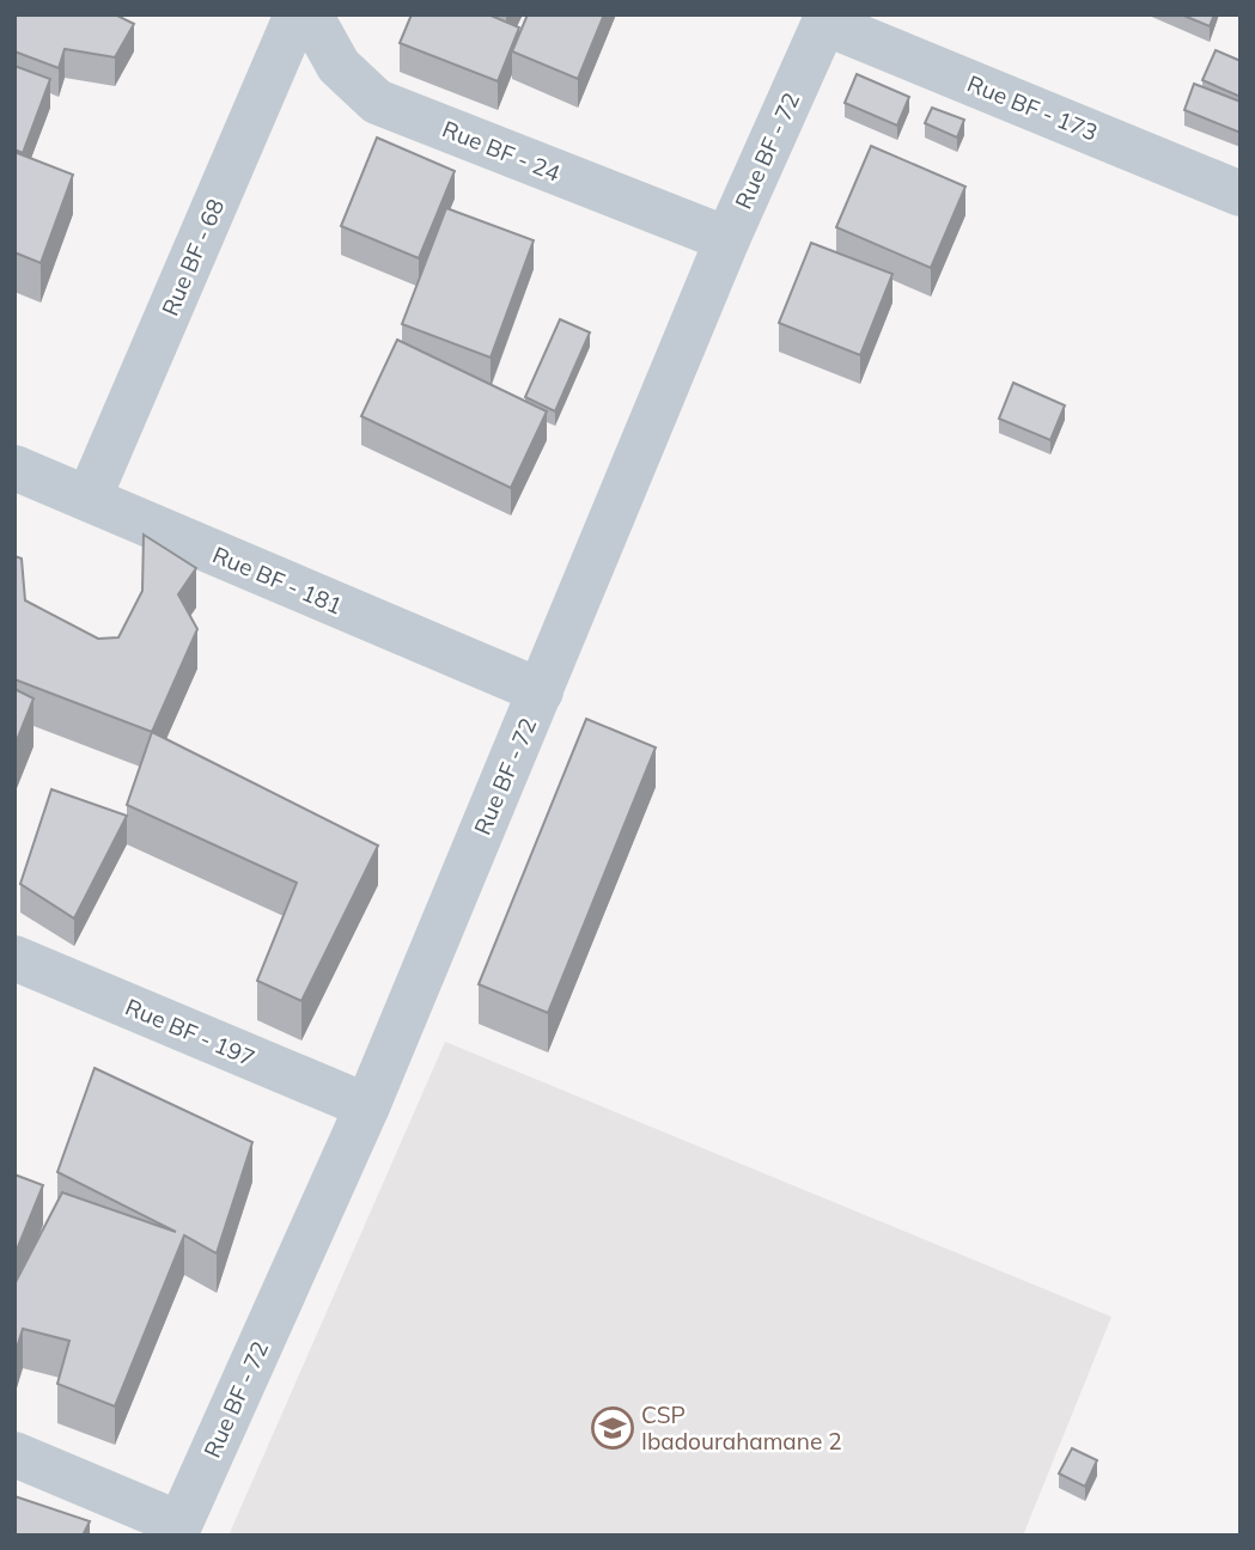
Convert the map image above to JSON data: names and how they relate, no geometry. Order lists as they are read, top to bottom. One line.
{"streets":{"street":["Rue BF - 173","Rue BF - 24","Rue BF - 72","Rue BF - 68","Rue BF - 181","Rue BF - 197"]},"crossings":[["Rue BF - 173","Rue BF - 72"],["Rue BF - 24","Rue BF - 72"],["Rue BF - 72","Rue BF - 181"],["Rue BF - 72","Rue BF - 197"],["Rue BF - 68","Rue BF - 181"]],"places":{"school or university":["CSP Ibadourahamane 2"]}}
